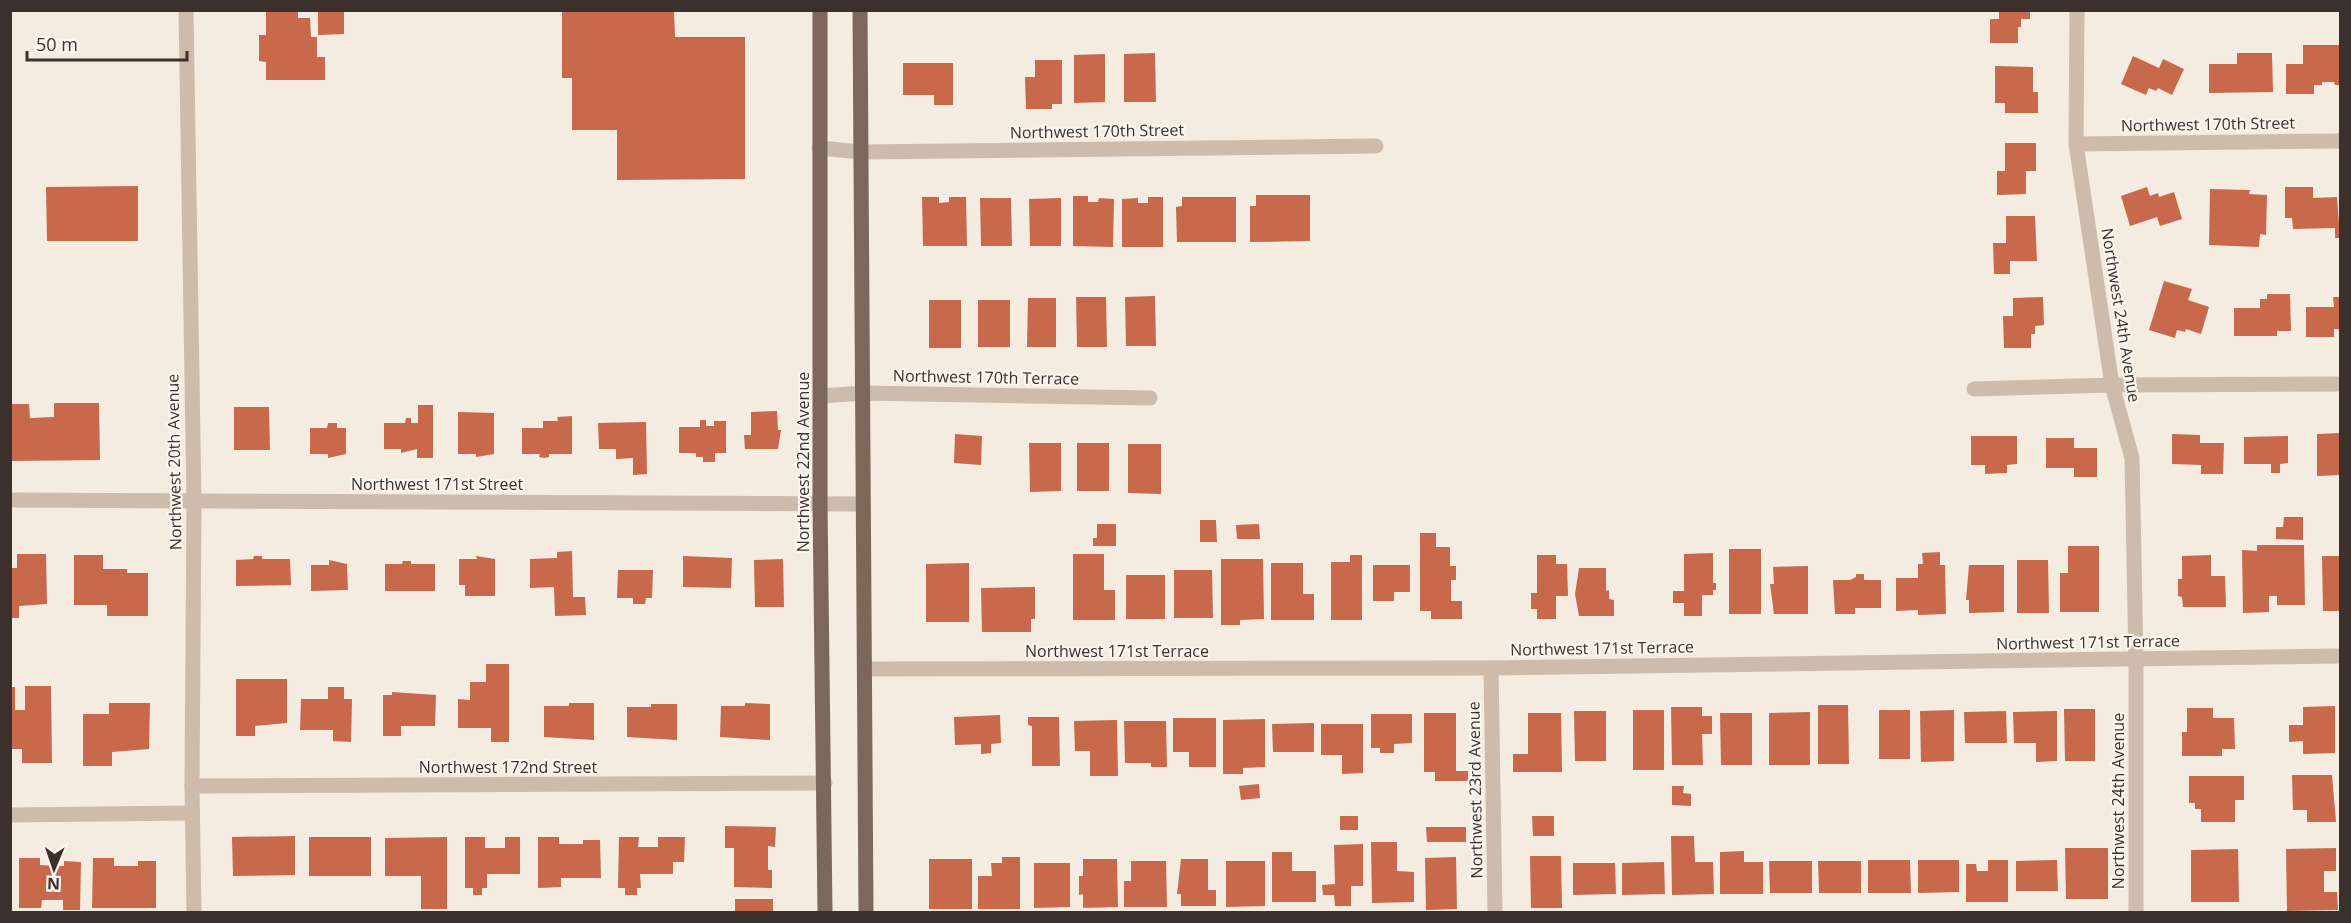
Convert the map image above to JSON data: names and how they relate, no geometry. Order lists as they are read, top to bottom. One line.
{"streets":{"main road":["Northwest 22nd Avenue"],"street":["Northwest 170th Street","Northwest 24th Avenue","Northwest 170th Terrace","Northwest 20th Avenue","Northwest 171st Street","Northwest 171st Terrace","Northwest 172nd Street","Northwest 23rd Avenue"]},"crossings":[["Northwest 170th Street","Northwest 24th Avenue"],["Northwest 170th Street","Northwest 22nd Avenue"],["Northwest 24th Avenue","Northwest 171st Terrace"],["Northwest 170th Terrace","Northwest 22nd Avenue"],["Northwest 20th Avenue","Northwest 171st Street"],["Northwest 20th Avenue","Northwest 172nd Street"],["Northwest 22nd Avenue","Northwest 171st Street"],["Northwest 22nd Avenue","Northwest 172nd Street"],["Northwest 171st Terrace","Northwest 23rd Avenue"]],"scale_bar":"50 m","north":"bottom"}
